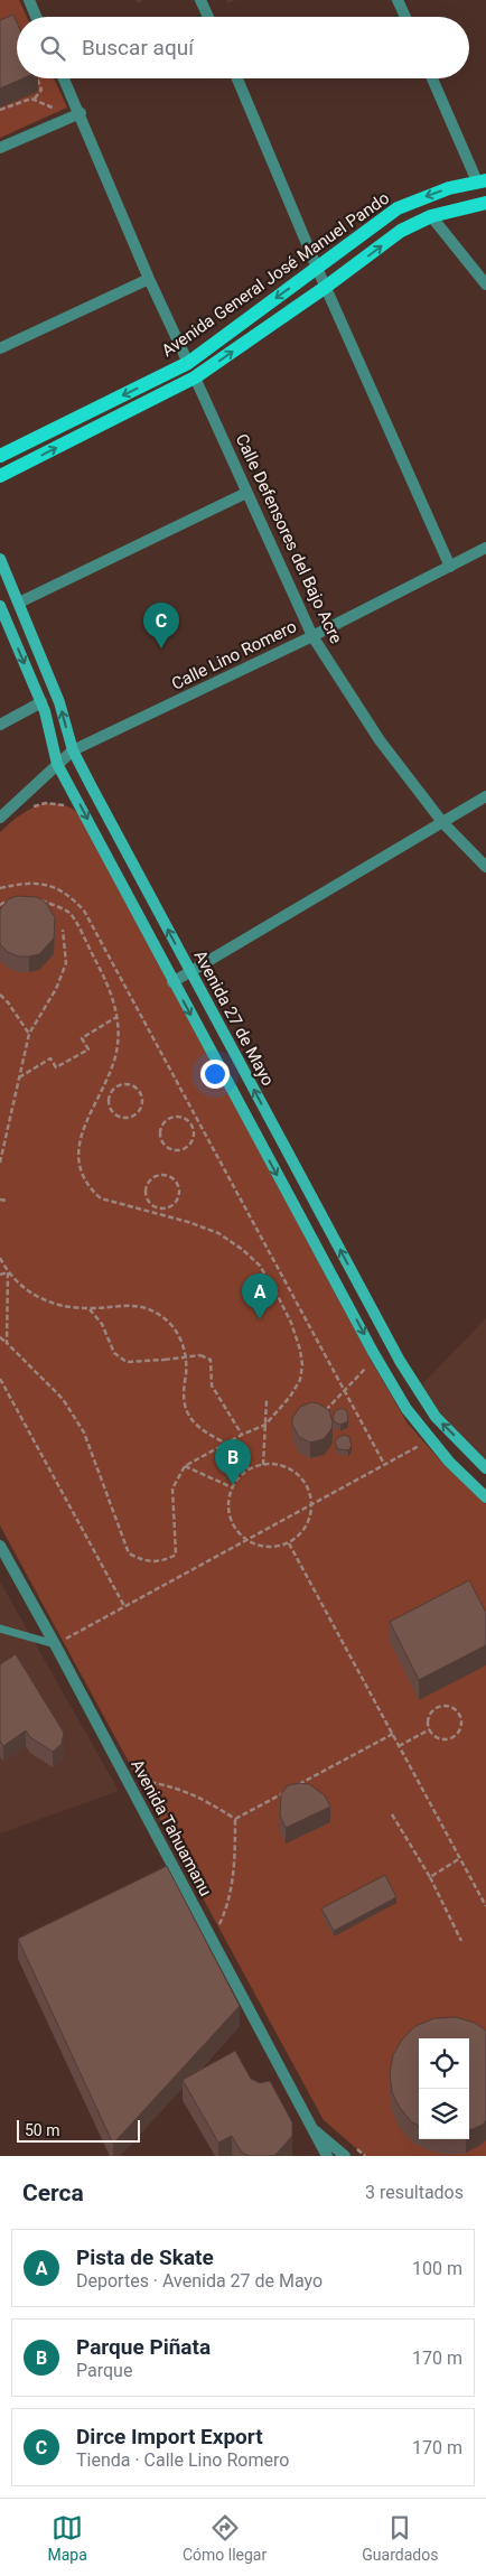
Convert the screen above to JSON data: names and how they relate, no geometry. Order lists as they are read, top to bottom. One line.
{"streets":{"main road":["Avenida General José Manuel Pando","Avenida 27 de Mayo"],"street":["Calle Defensores del Bajo Acre","Calle Lino Romero","Avenida Tahuamanu"]},"crossings":[["Calle Defensores del Bajo Acre","Calle Lino Romero"],["Calle Lino Romero","Avenida 27 de Mayo"]],"scale_bar":"50 m","page":{"search":"Buscar aquí","pins":["C","A","B"],"scale":"50 m","heading":["Cerca","3 resultados"],"list":[{"mark":"A","name":"Pista de Skate","note":"Deportes · Avenida 27 de Mayo","value":"100 m"},{"mark":"B","name":"Parque Piñata","note":"Parque","value":"170 m"},{"mark":"C","name":"Dirce Import Export","note":"Tienda · Calle Lino Romero","value":"170 m"}],"nav":["Mapa","Cómo llegar","Guardados"]}}
